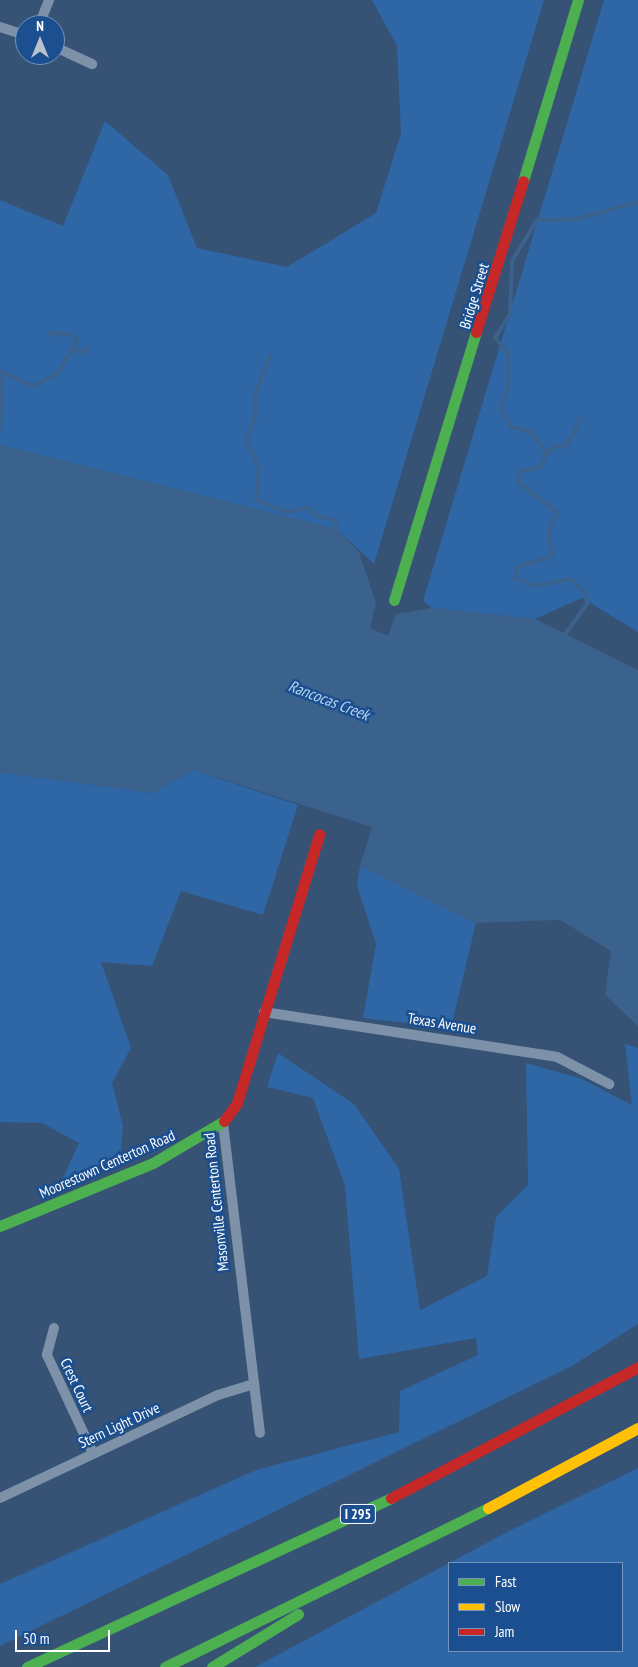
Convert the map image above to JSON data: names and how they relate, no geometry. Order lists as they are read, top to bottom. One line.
{"streets":{"main road":["Bridge Street","Moorestown Centerton Road","Masonville Centerton Road","I 295"],"street":["Texas Avenue","Crest Court","Stern Light Drive"]},"crossings":[["Texas Avenue","Masonville Centerton Road"],["Moorestown Centerton Road","Masonville Centerton Road"],["Masonville Centerton Road","Stern Light Drive"],["Crest Court","Stern Light Drive"]],"water":["Rancocas Creek"],"legend":["Fast","Slow","Jam"],"scale_bar":"50 m","north":"top"}
